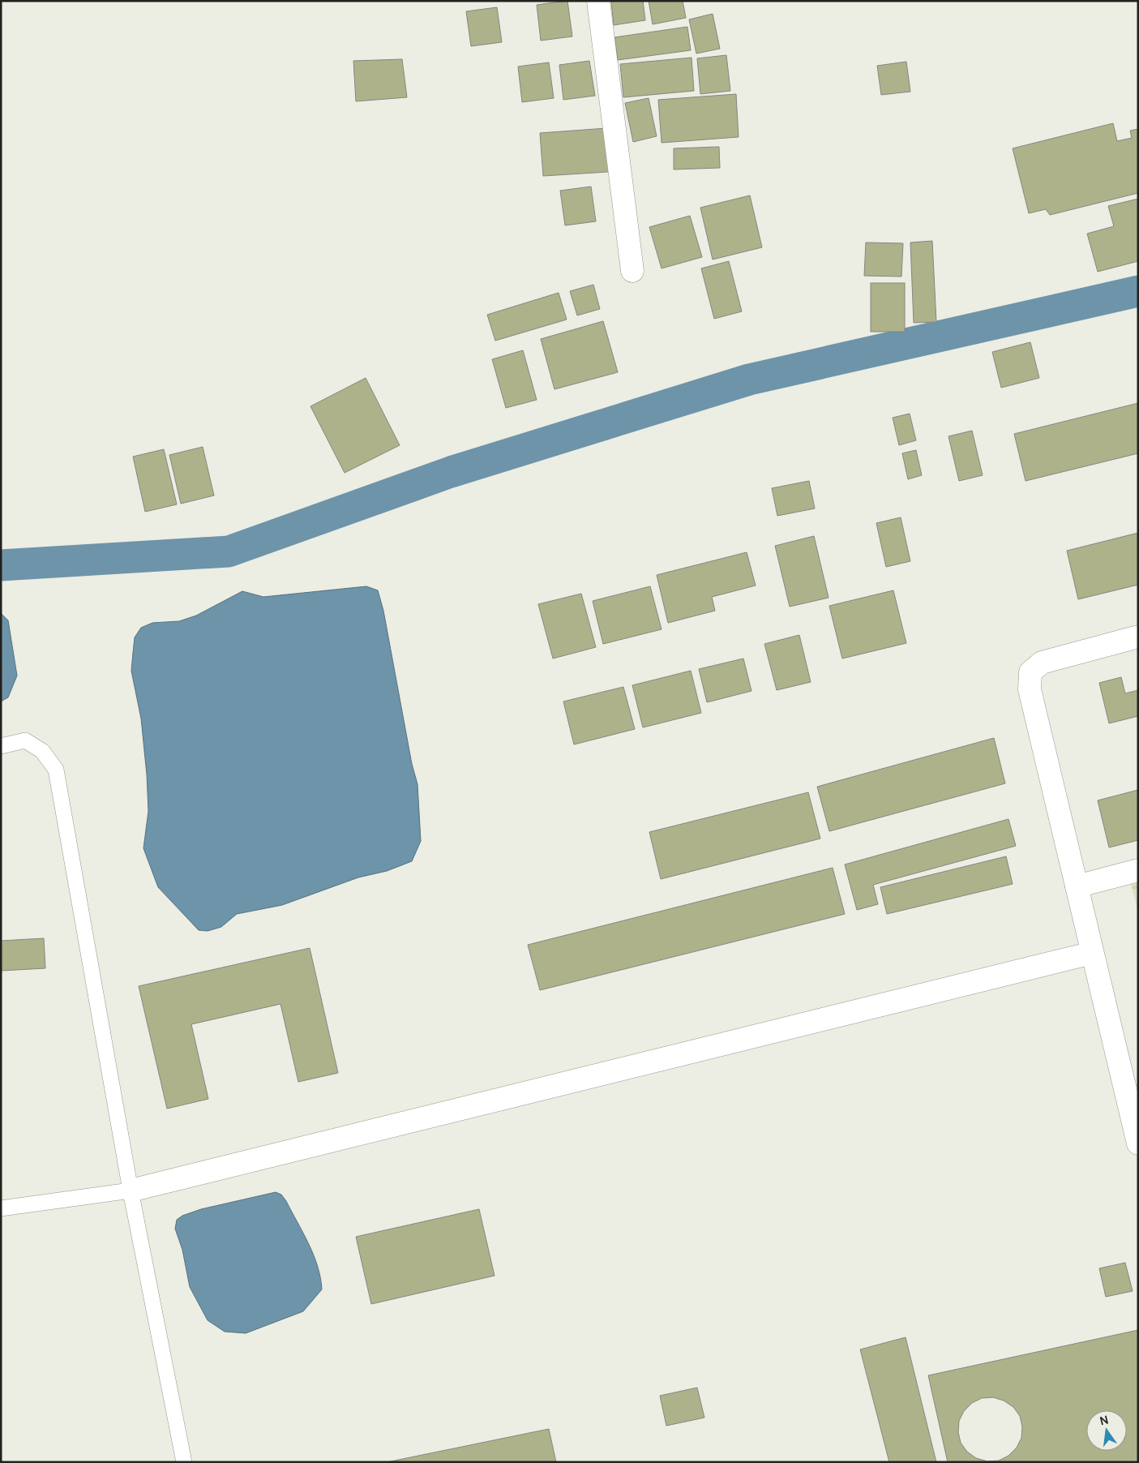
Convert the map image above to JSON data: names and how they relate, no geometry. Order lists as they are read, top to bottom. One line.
{"north":"top"}
